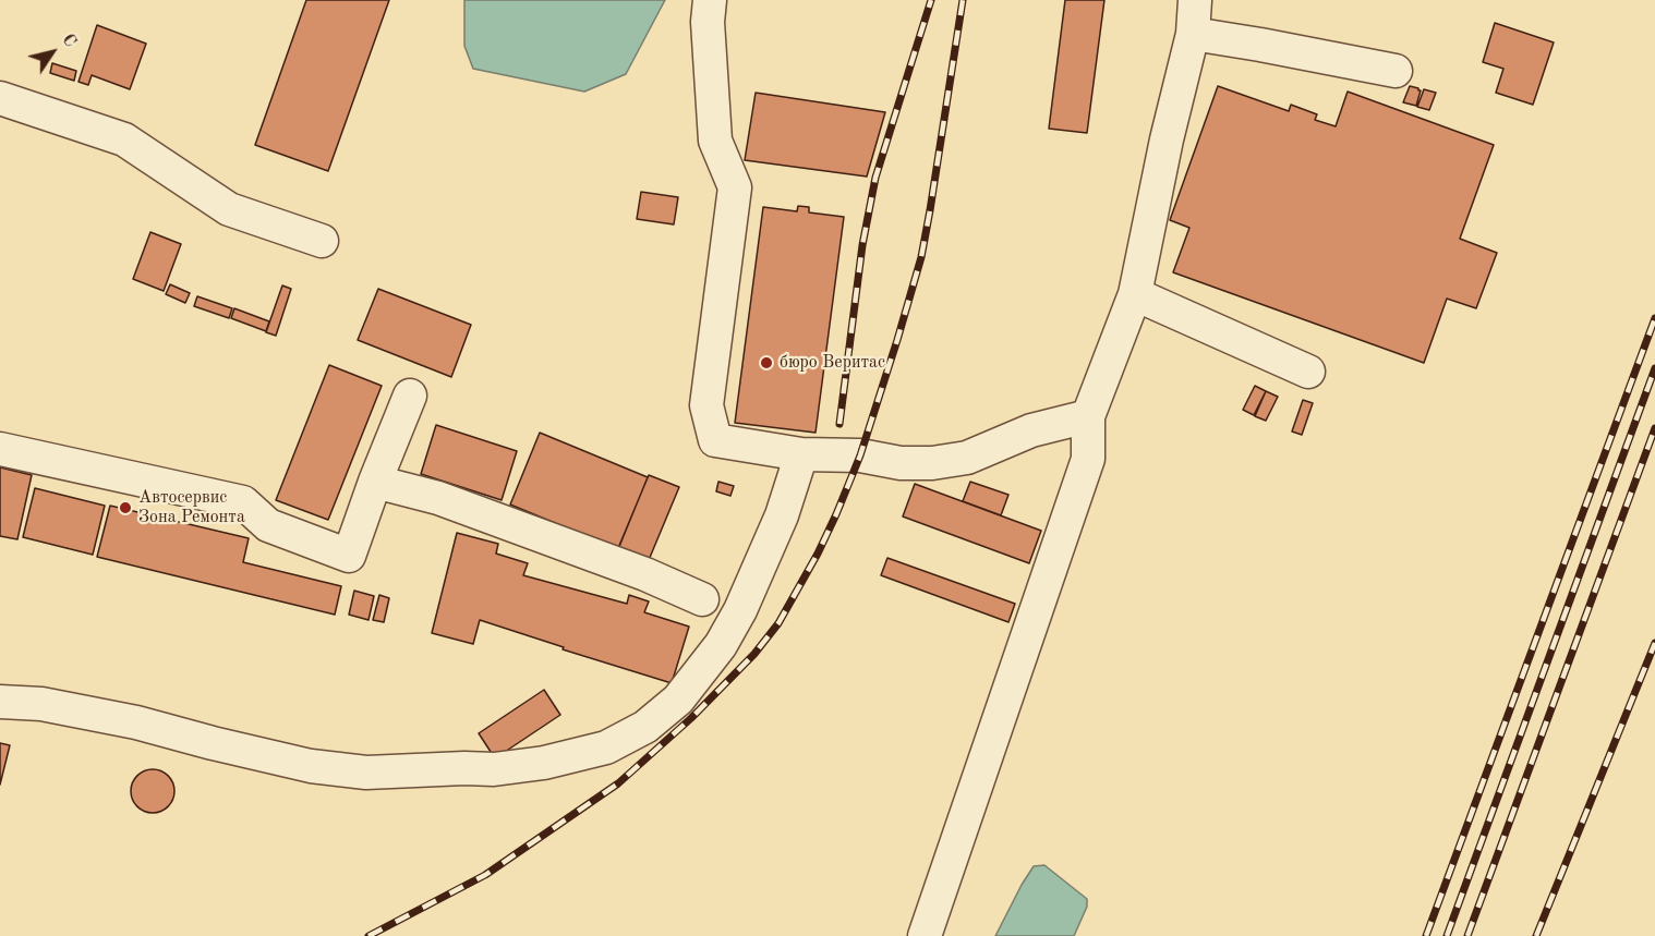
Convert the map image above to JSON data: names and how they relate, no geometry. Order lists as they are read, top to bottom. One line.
{"places":["бюро Веритас","Автосервис Зона Ремонта"],"north":"top right"}
